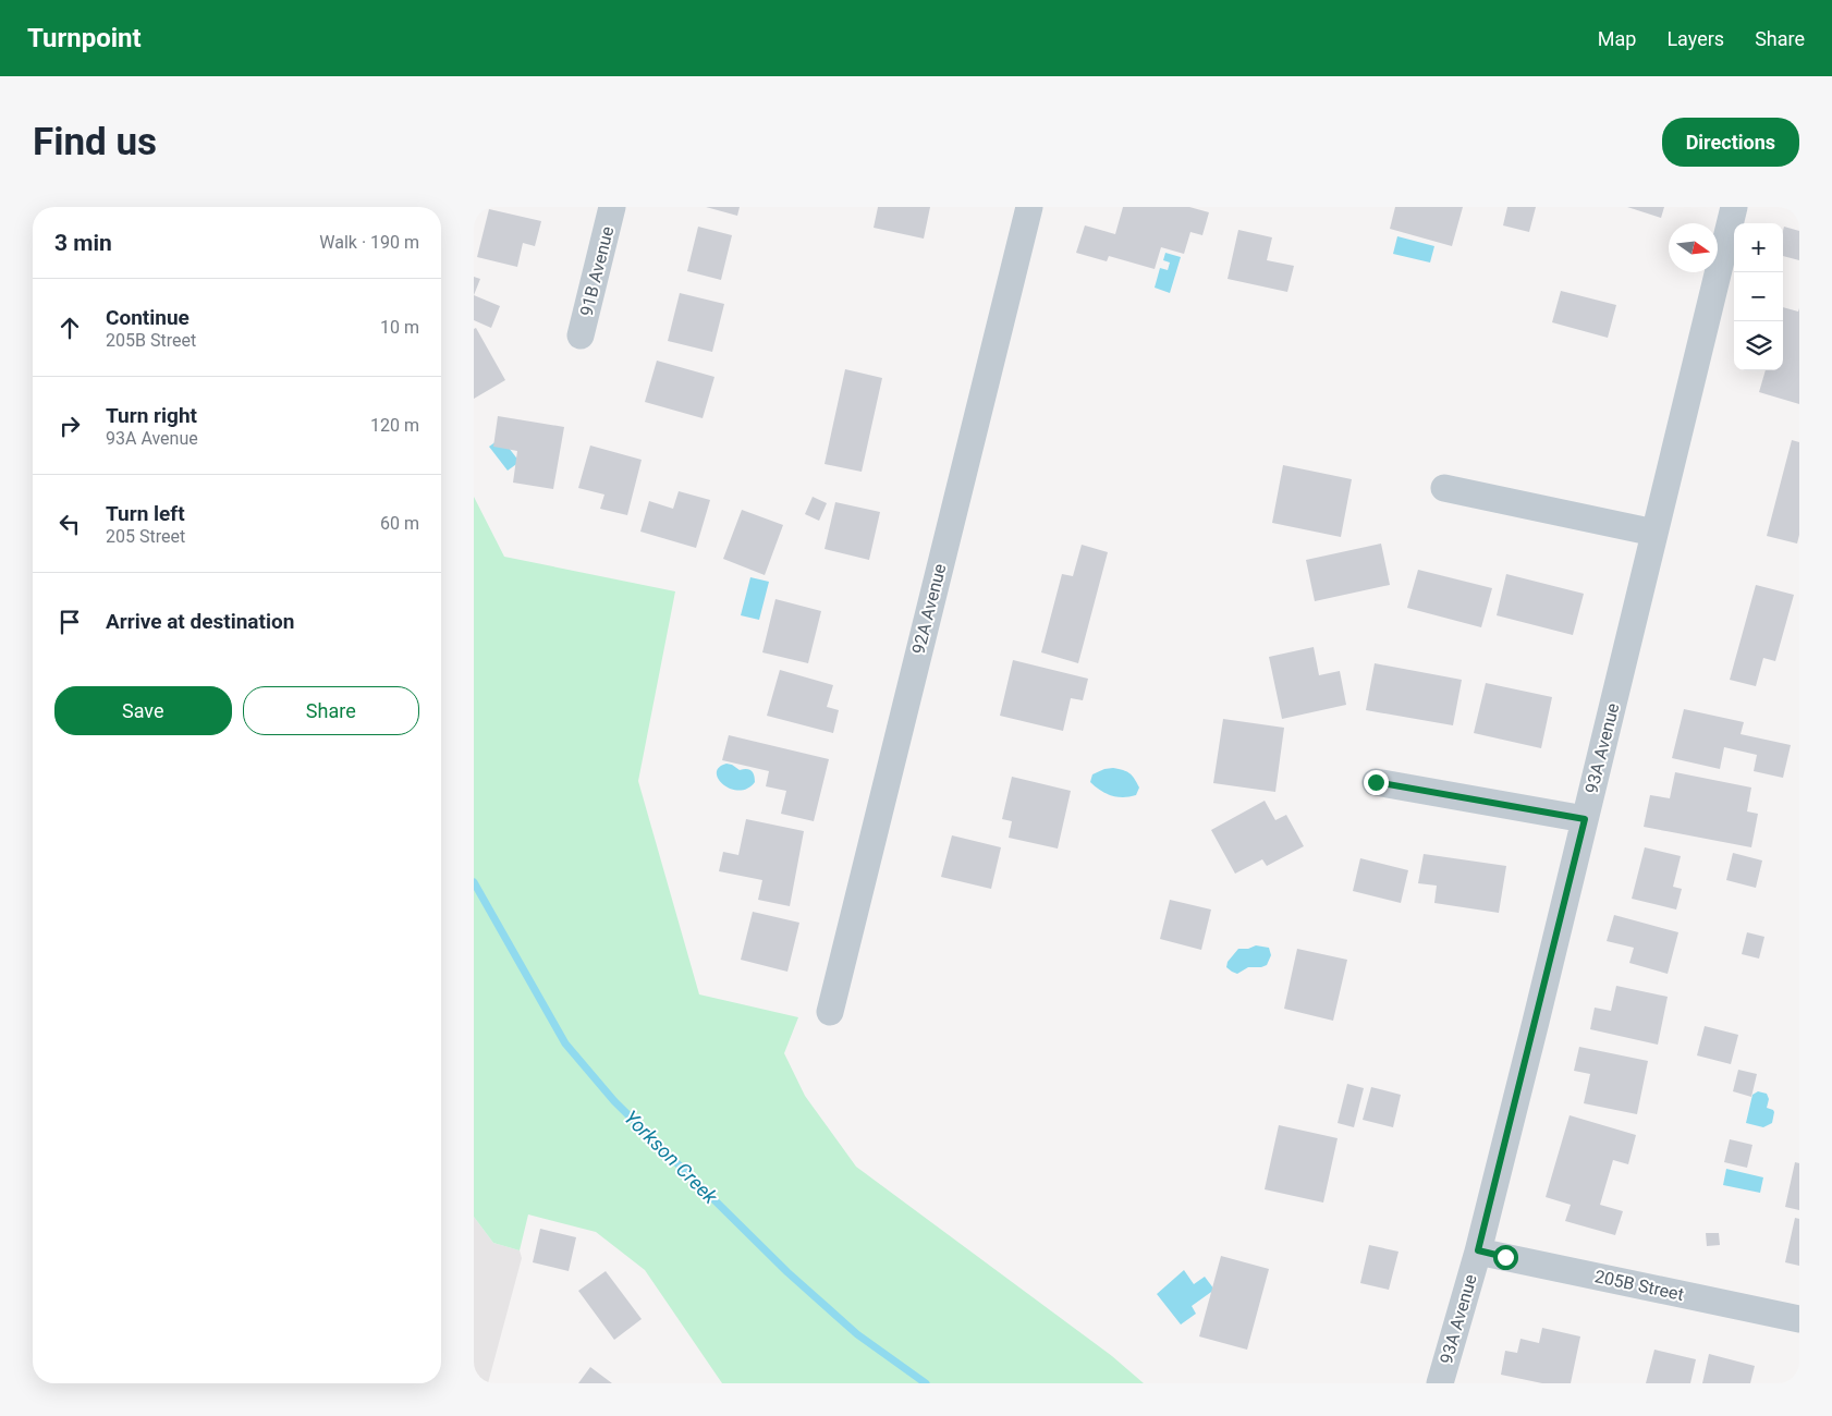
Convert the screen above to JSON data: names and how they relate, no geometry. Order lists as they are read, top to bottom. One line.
{"streets":{"street":["91B Avenue","92A Avenue","93A Avenue","205B Street"]},"crossings":[["93A Avenue","205B Street"]],"water":["Yorkson Creek"],"north":"right","page":{"header":"Turnpoint","nav":["Map","Layers","Share"],"buttons":["Directions",["Save","Share"]],"title":"Find us","heading":["3 min","Walk · 190 m"],"map_buttons":["+","−"],"list":[["Continue","205B Street","10 m"],["Turn right","93A Avenue","120 m"],["Turn left","205 Street","60 m"],"Arrive at destination"]}}
